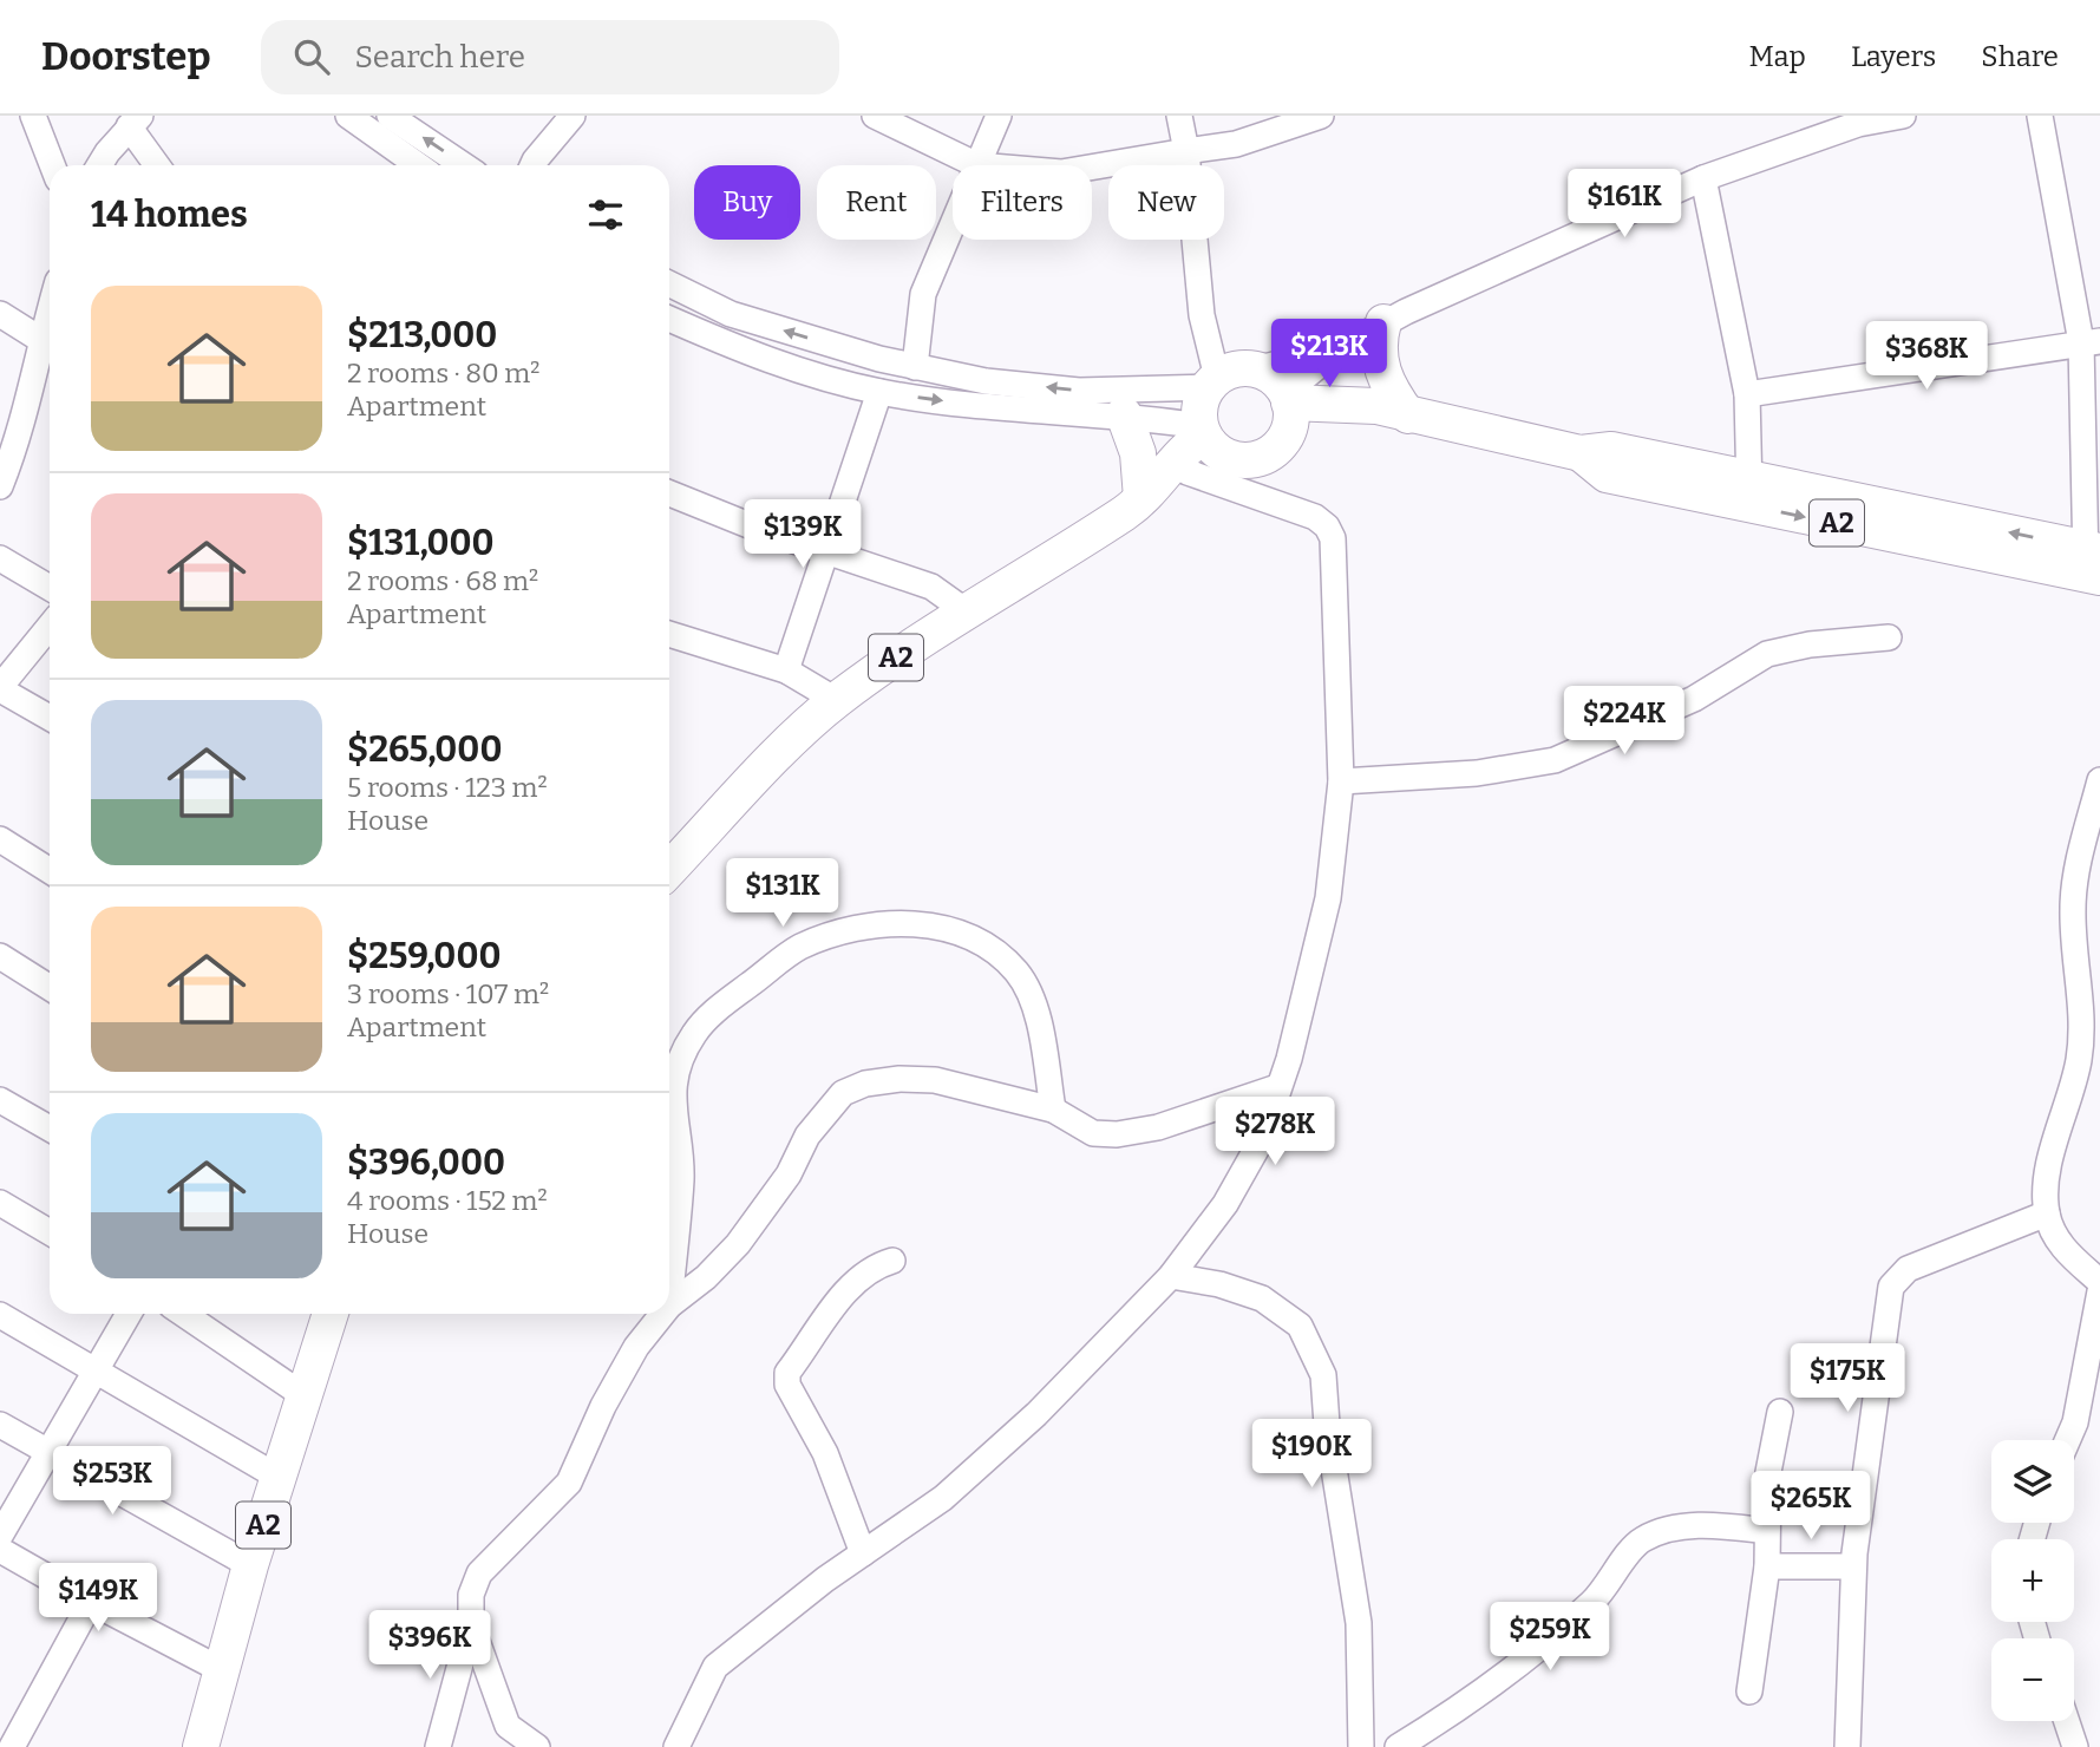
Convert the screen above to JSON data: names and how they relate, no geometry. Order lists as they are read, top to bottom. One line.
{"streets":{"highway":["A2"]},"page":{"header":"Doorstep","search":"Search here","nav":["Map","Layers","Share"],"chip":["Buy","Rent","Filters","New"],"heading":"14 homes","price":["$161K","$213K","$368K","$139K","$224K","$131K","$278K","$175K","$190K","$253K","$265K","$149K","$259K","$396K"],"list":[{"name":"$213,000","note":"2 rooms · 80 m² · Apartment"},{"name":"$131,000","note":"2 rooms · 68 m² · Apartment"},{"name":"$265,000","note":"5 rooms · 123 m² · House"},{"name":"$259,000","note":"3 rooms · 107 m² · Apartment"},{"name":"$396,000","note":"4 rooms · 152 m² · House"}],"map_buttons":["+","−"]}}
